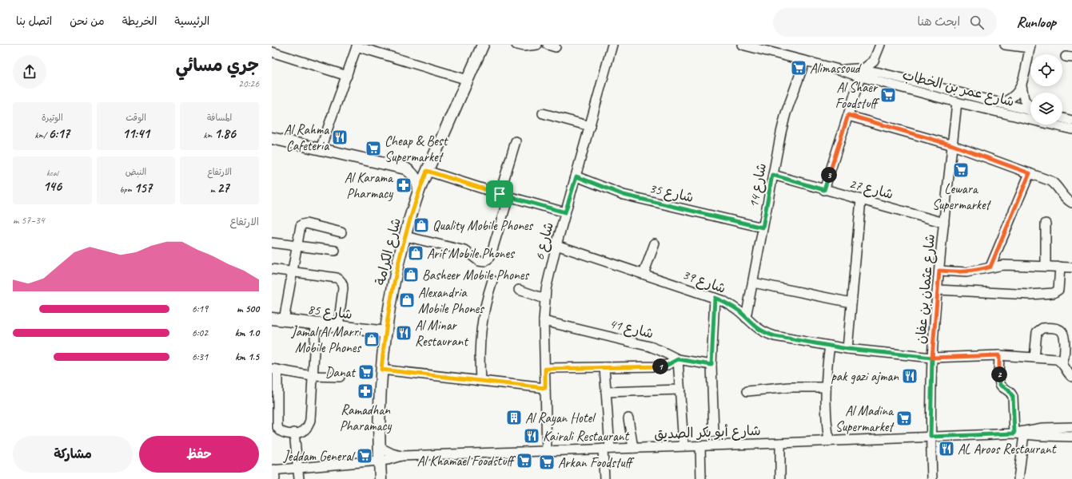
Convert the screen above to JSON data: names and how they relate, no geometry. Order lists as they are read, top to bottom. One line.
{"streets":{"main road":["شارع الكرامة","شارع 85"],"street":["شارع عمر بن الخطاب","شارع 14","شارع 27","شارع 35","شارع 6","شارع 39","شارع عثمان بن عفان","شارع 41","شارع أبو بكر الصديق"]},"crossings":[["شارع عمر بن الخطاب","شارع 14"],["شارع عمر بن الخطاب","شارع عثمان بن عفان"],["شارع 14","شارع 27"],["شارع 14","شارع 35"],["شارع 14","شارع 39"],["شارع 27","شارع عثمان بن عفان"],["شارع 35","شارع 6"],["شارع 6","شارع 39"],["شارع 6","شارع 41"],["شارع 6","شارع أبو بكر الصديق"],["شارع الكرامة","شارع 85"],["شارع الكرامة","شارع أبو بكر الصديق"],["شارع 39","شارع عثمان بن عفان"],["شارع عثمان بن عفان","شارع أبو بكر الصديق"]],"places":{"supermarket":["Alimassoud","Al Shaer Foodstuff","Cheap & Best Supermarket","Lewara Supermarket","Danat","Al Madina Supermarket","Jeddam General","Al Khamael Foodstuff","Arkan Foodstuff"],"restaurant":["Al Rahma Cafeteria","Al Minar Restaurant","pak gazi ajman","Kairali Restaurant","AL Aroos Restaurant"],"pharmacy":["Al Karama Pharmacy","Ramadhan Pharamacy"],"shop":["Quality Mobile Phones","Arif Mobile Phones","Basheer Mobile Phones","Alexandria Mobile Phones","Jamal Al Marri Mobile Phones"],"building":["Al Rayan Hotel"]},"page":{"header":"Runloop","search":"ابحث هنا","nav":["الرئيسية","الخريطة","من نحن","اتصل بنا"],"heading":["جري مسائي","20:26"],"stats":[["المسافة","1.86 km"],["الوقت","11:41"],["الوتيرة","6:17 /km"],["الارتفاع","27 m"],["النبض","157 bpm"],["kcal","146"]],"pins":["3","1","2"],"chart":["الارتفاع","34–57 m"],"list":[{"name":"500 m","note":"6:19"},{"name":"1.0 km","note":"6:02"},{"name":"1.5 km","note":"6:31"}],"buttons":["حفظ","مشاركة"]}}
